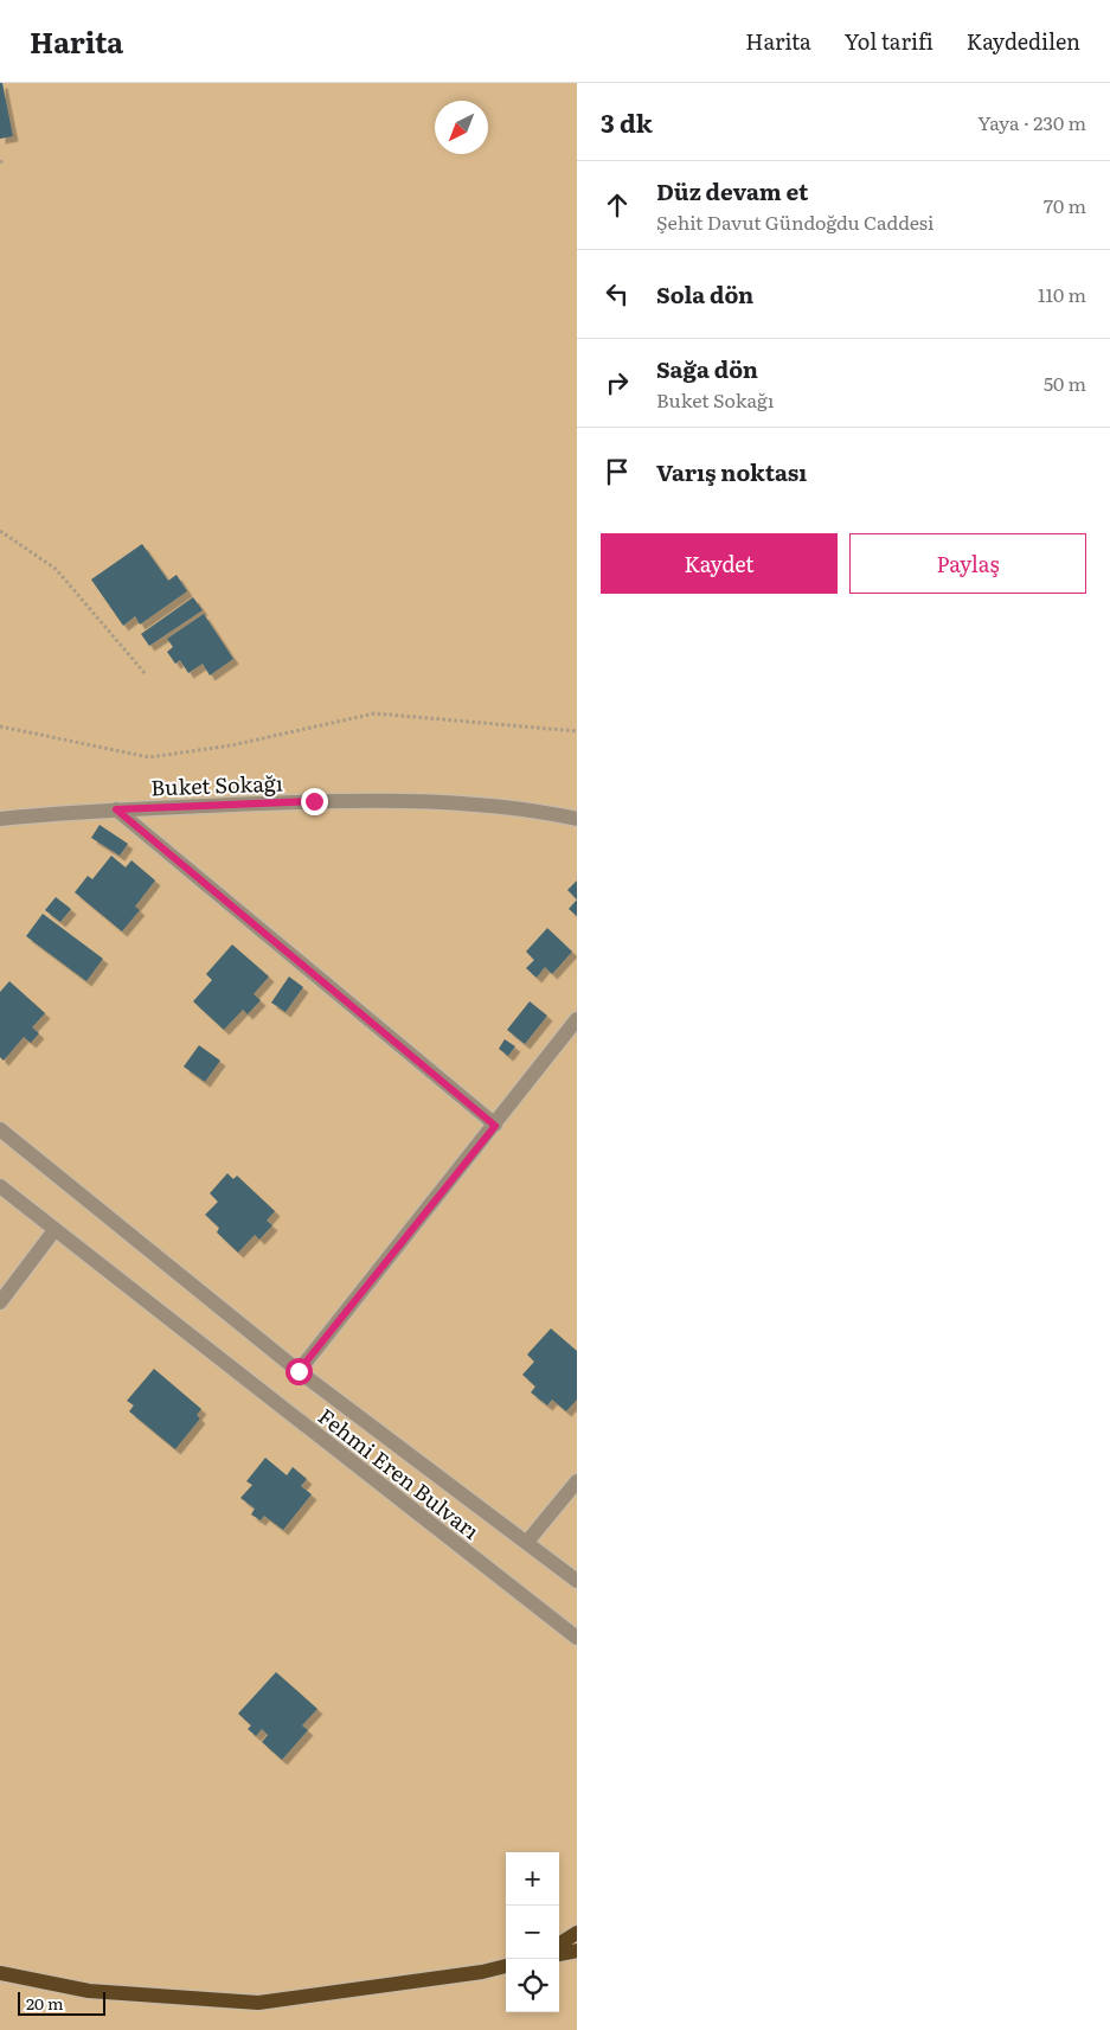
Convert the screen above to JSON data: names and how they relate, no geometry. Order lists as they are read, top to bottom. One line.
{"streets":{"street":["Buket Sokağı","Fehmi Eren Bulvarı"]},"scale_bar":"20 m","north":"bottom left","page":{"header":"Harita","nav":["Harita","Yol tarifi","Kaydedilen"],"heading":["3 dk","Yaya · 230 m"],"list":[["Düz devam et","Şehit Davut Gündoğdu Caddesi","70 m"],["Sola dön","110 m"],["Sağa dön","Buket Sokağı","50 m"],"Varış noktası"],"buttons":["Kaydet","Paylaş"],"map_buttons":["+","−"],"scale":"20 m"}}
